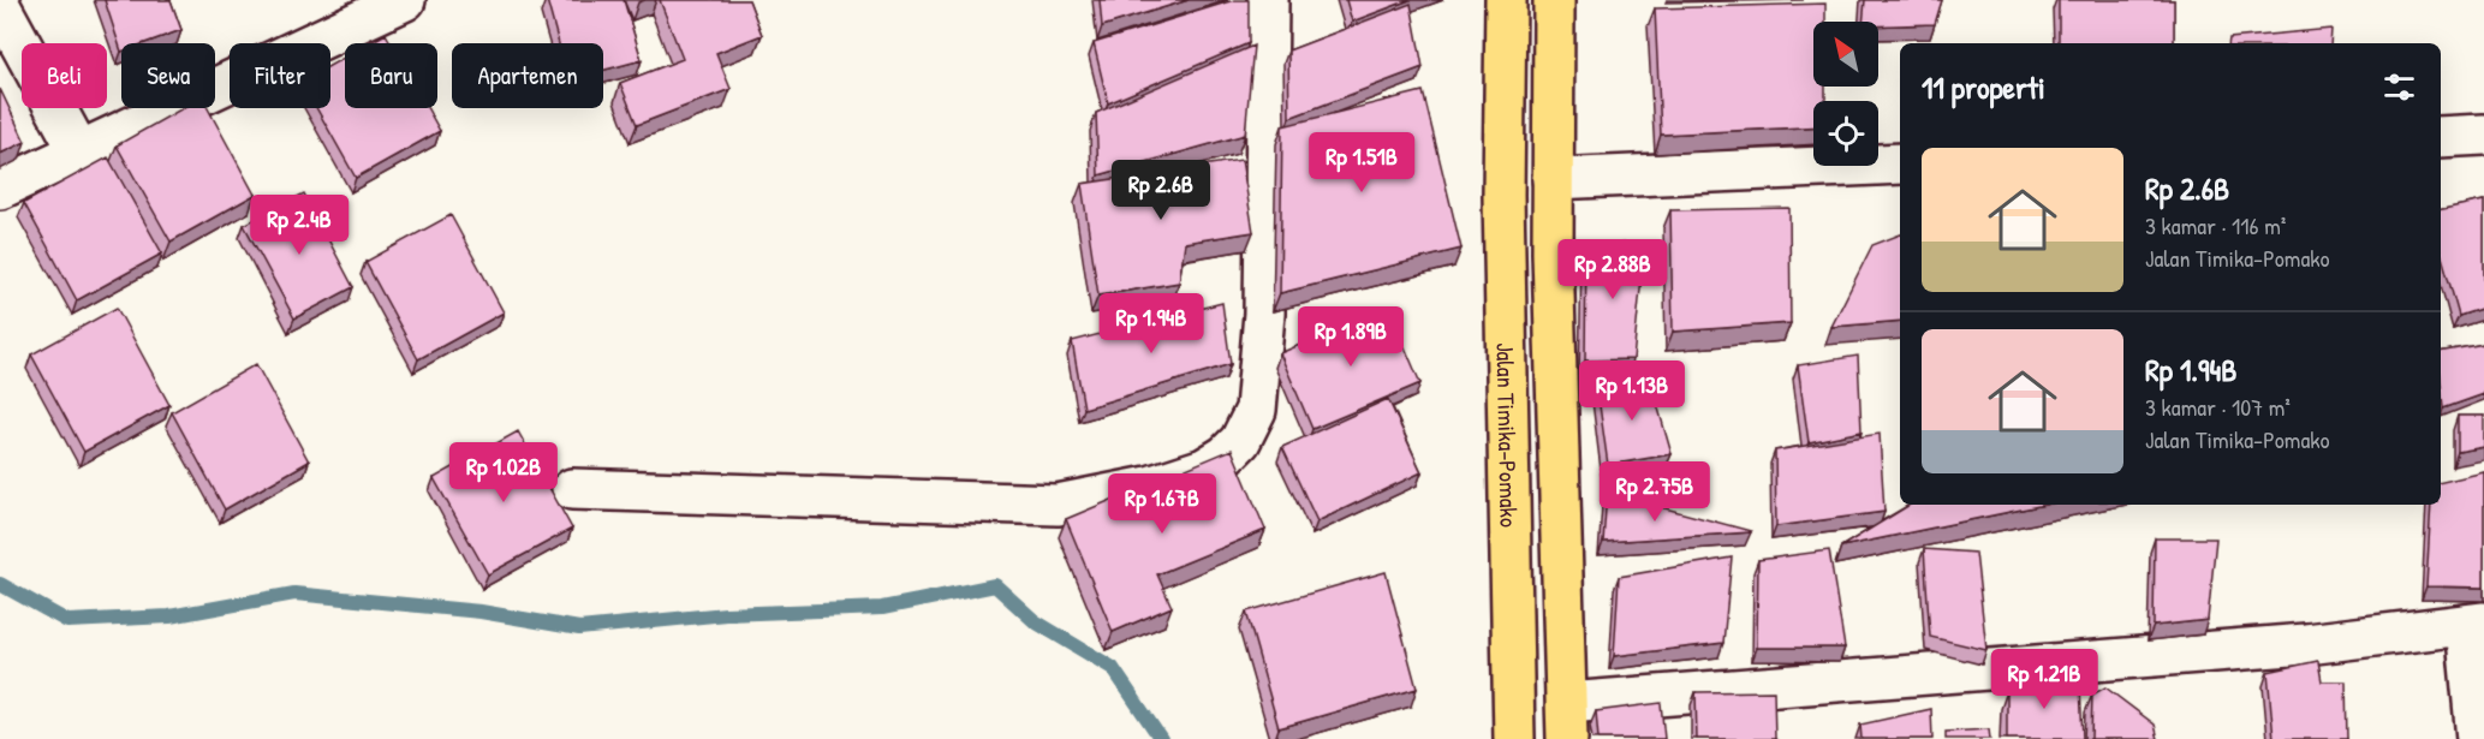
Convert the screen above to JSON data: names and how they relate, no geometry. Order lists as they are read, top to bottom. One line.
{"streets":{"highway":["Jalan Timika-Pomako"]},"north":"top left","page":{"chip":["Beli","Sewa","Filter","Baru","Apartemen"],"heading":"11 properti","list":[{"name":"Rp 2.6B","note":"3 kamar · 116 m² · Jalan Timika-Pomako"},{"name":"Rp 1.94B","note":"3 kamar · 107 m² · Jalan Timika-Pomako"}],"price":["Rp 1.51B","Rp 2.6B","Rp 2.4B","Rp 2.88B","Rp 1.94B","Rp 1.89B","Rp 1.13B","Rp 1.02B","Rp 2.75B","Rp 1.67B","Rp 1.21B"]}}
